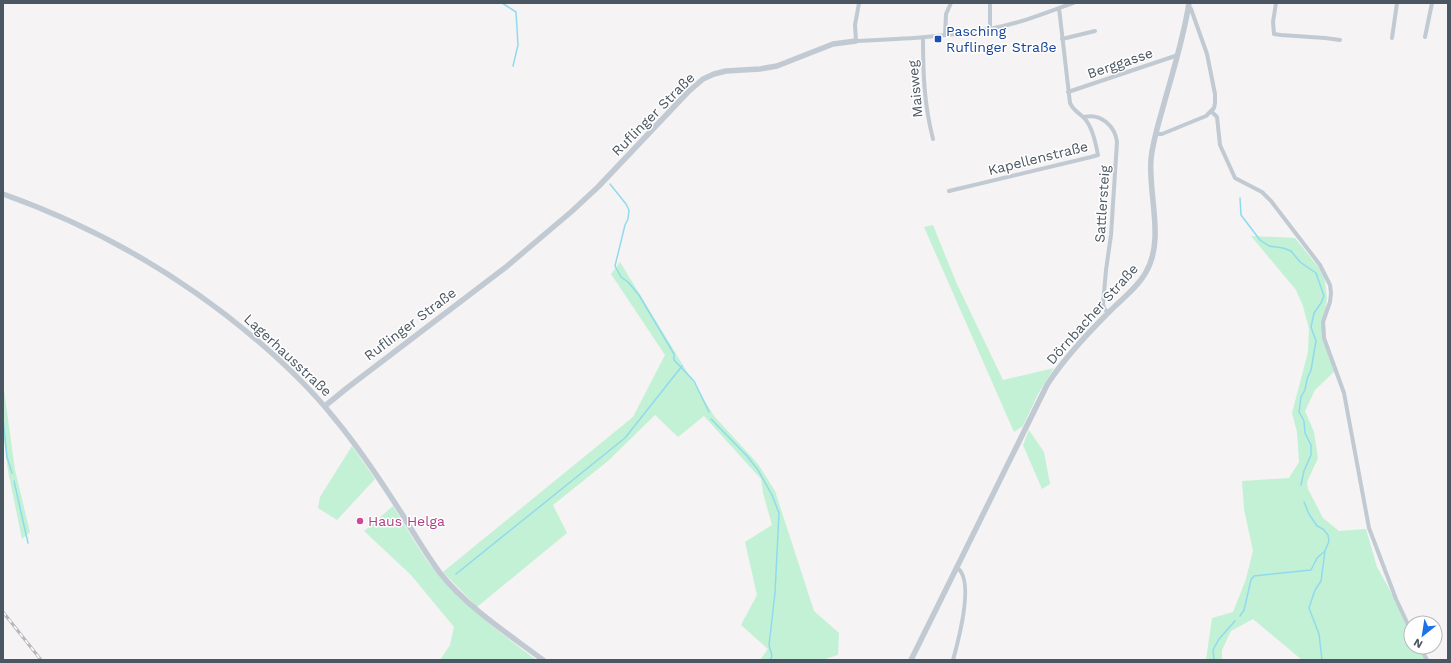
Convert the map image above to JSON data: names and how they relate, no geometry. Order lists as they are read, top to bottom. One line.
{"streets":{"street":["Berggasse","Maisweg","Ruflinger Straße","Kapellenstraße","Sattlersteig","Dörnbacher Straße","Lagerhausstraße"]},"crossings":[["Berggasse","Kapellenstraße"],["Berggasse","Dörnbacher Straße"],["Maisweg","Ruflinger Straße"],["Ruflinger Straße","Kapellenstraße"],["Ruflinger Straße","Lagerhausstraße"],["Kapellenstraße","Sattlersteig"],["Sattlersteig","Dörnbacher Straße"]],"places":{"transit":["Pasching Ruflinger Straße"],"other":["Haus Helga"]},"north":"bottom left"}
